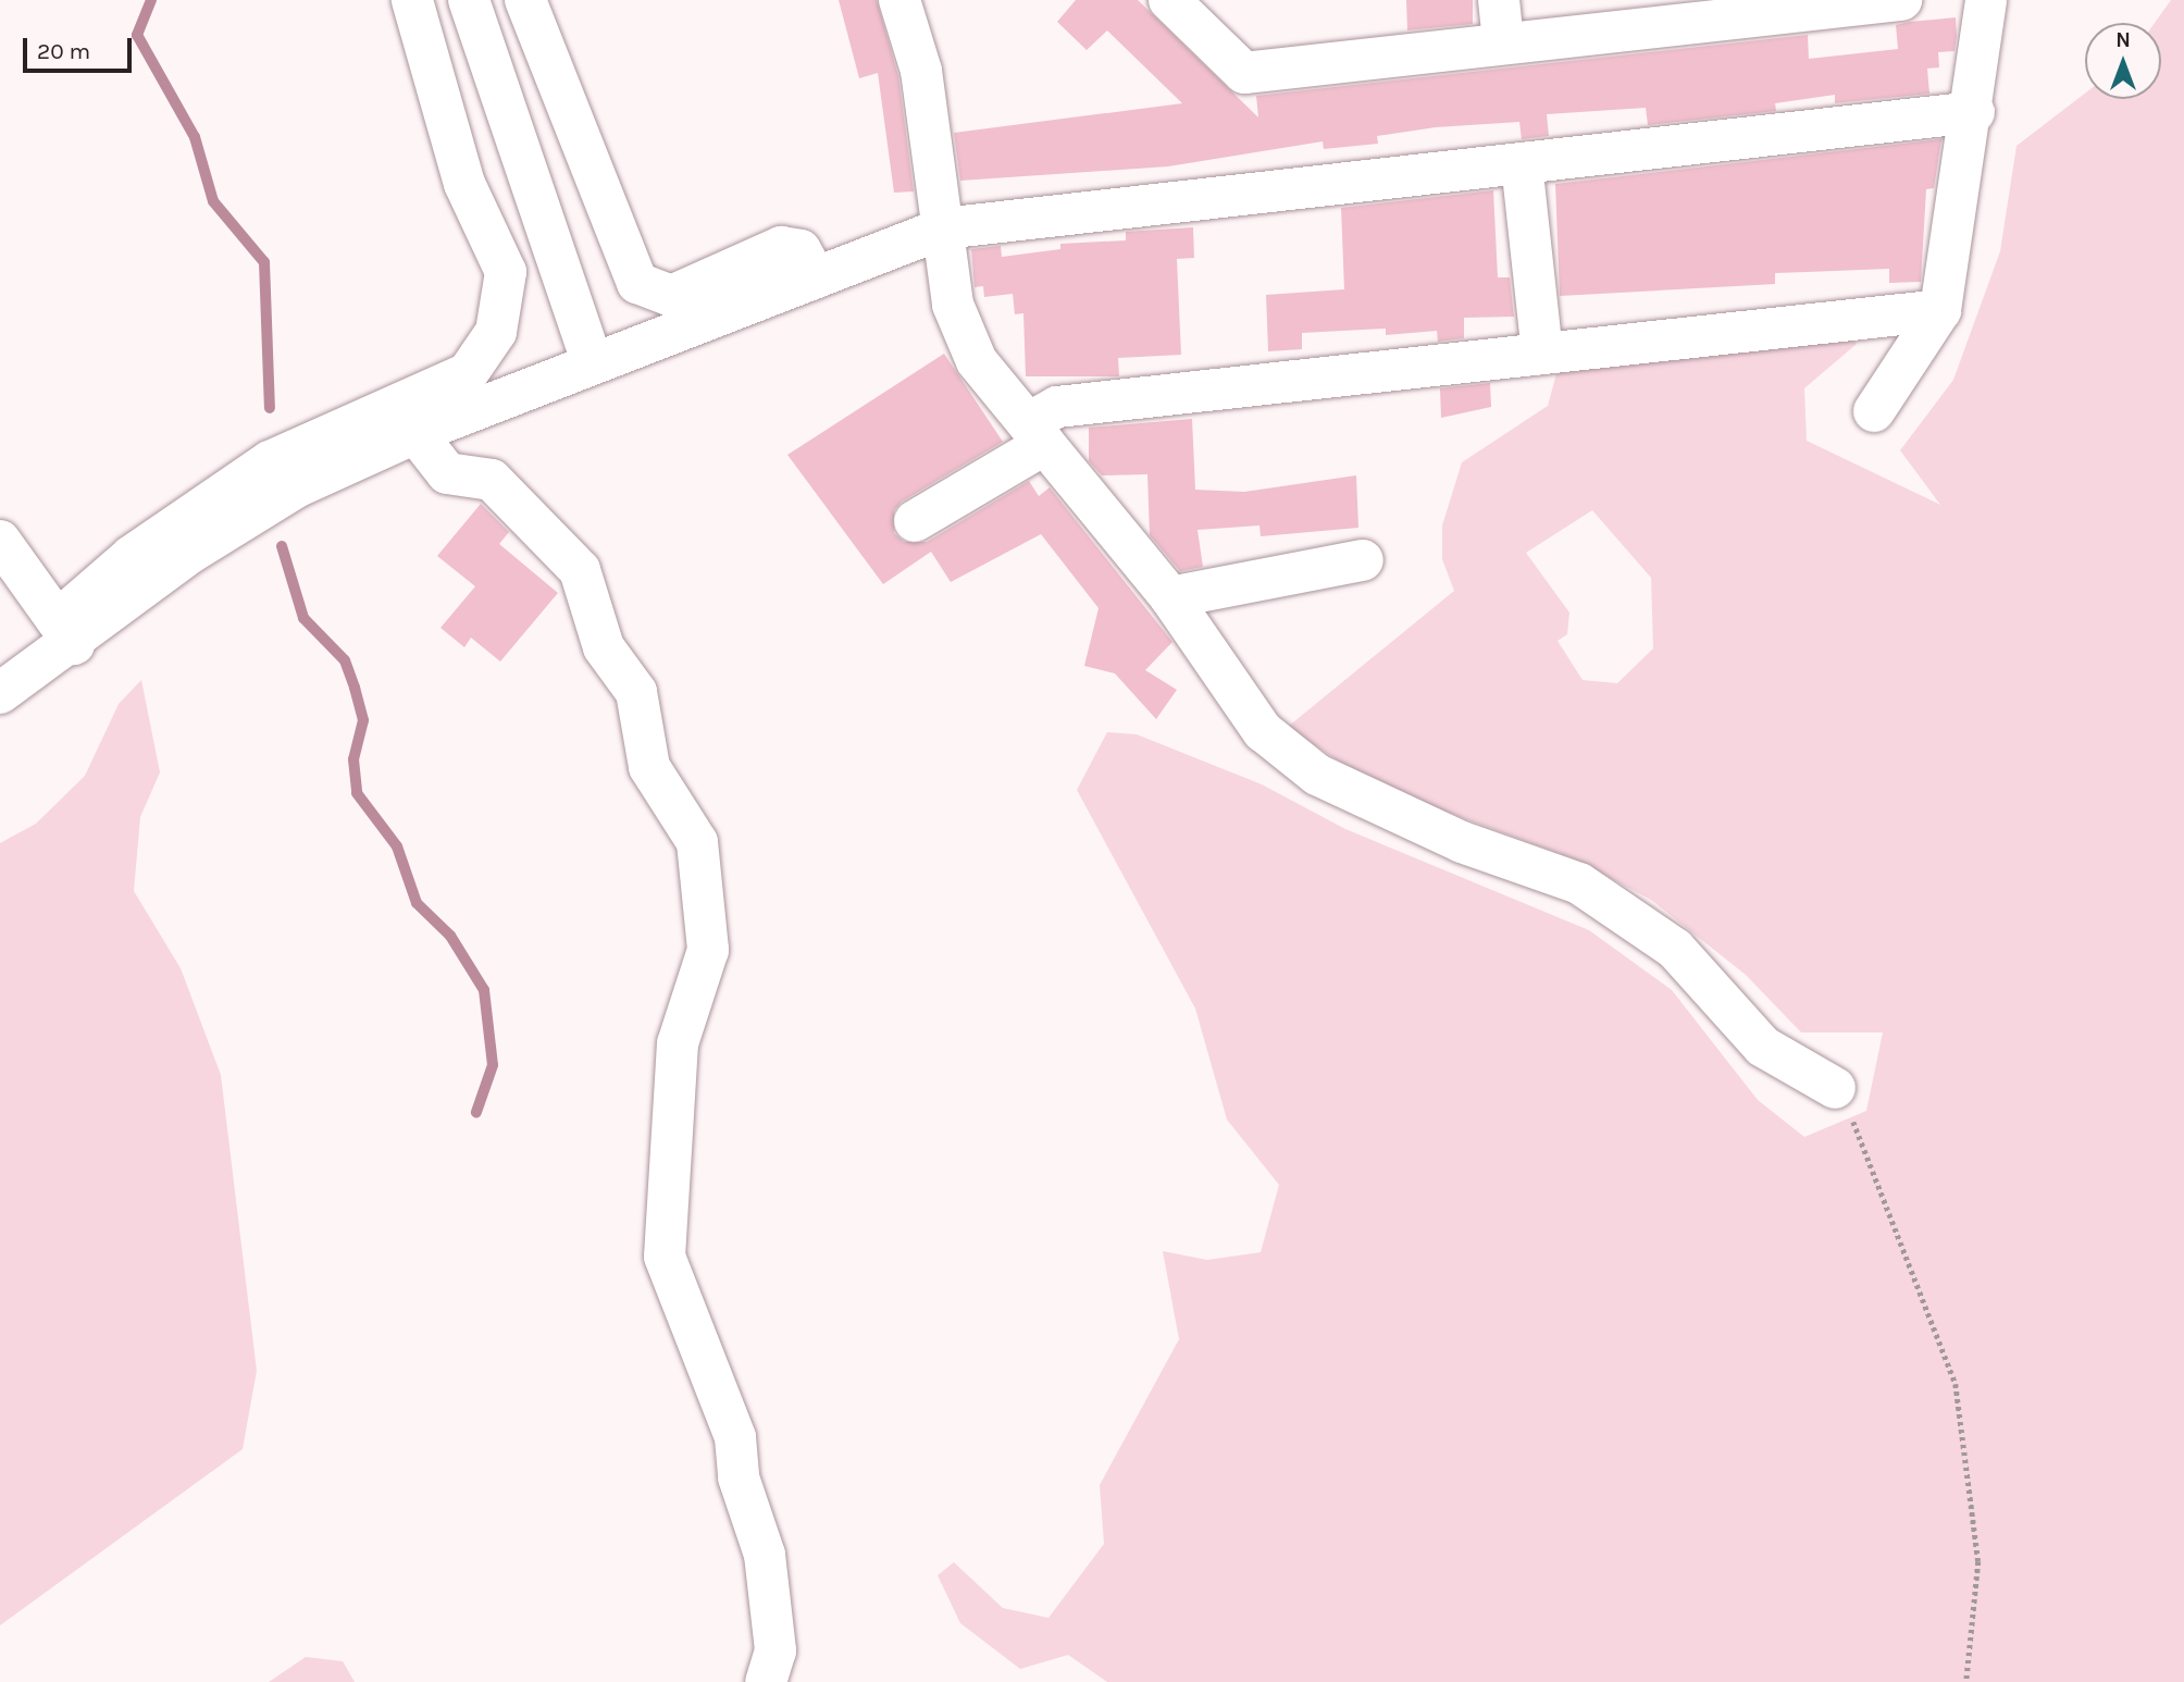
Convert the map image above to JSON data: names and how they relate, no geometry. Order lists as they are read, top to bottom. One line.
{"scale_bar":"20 m","north":"top"}
